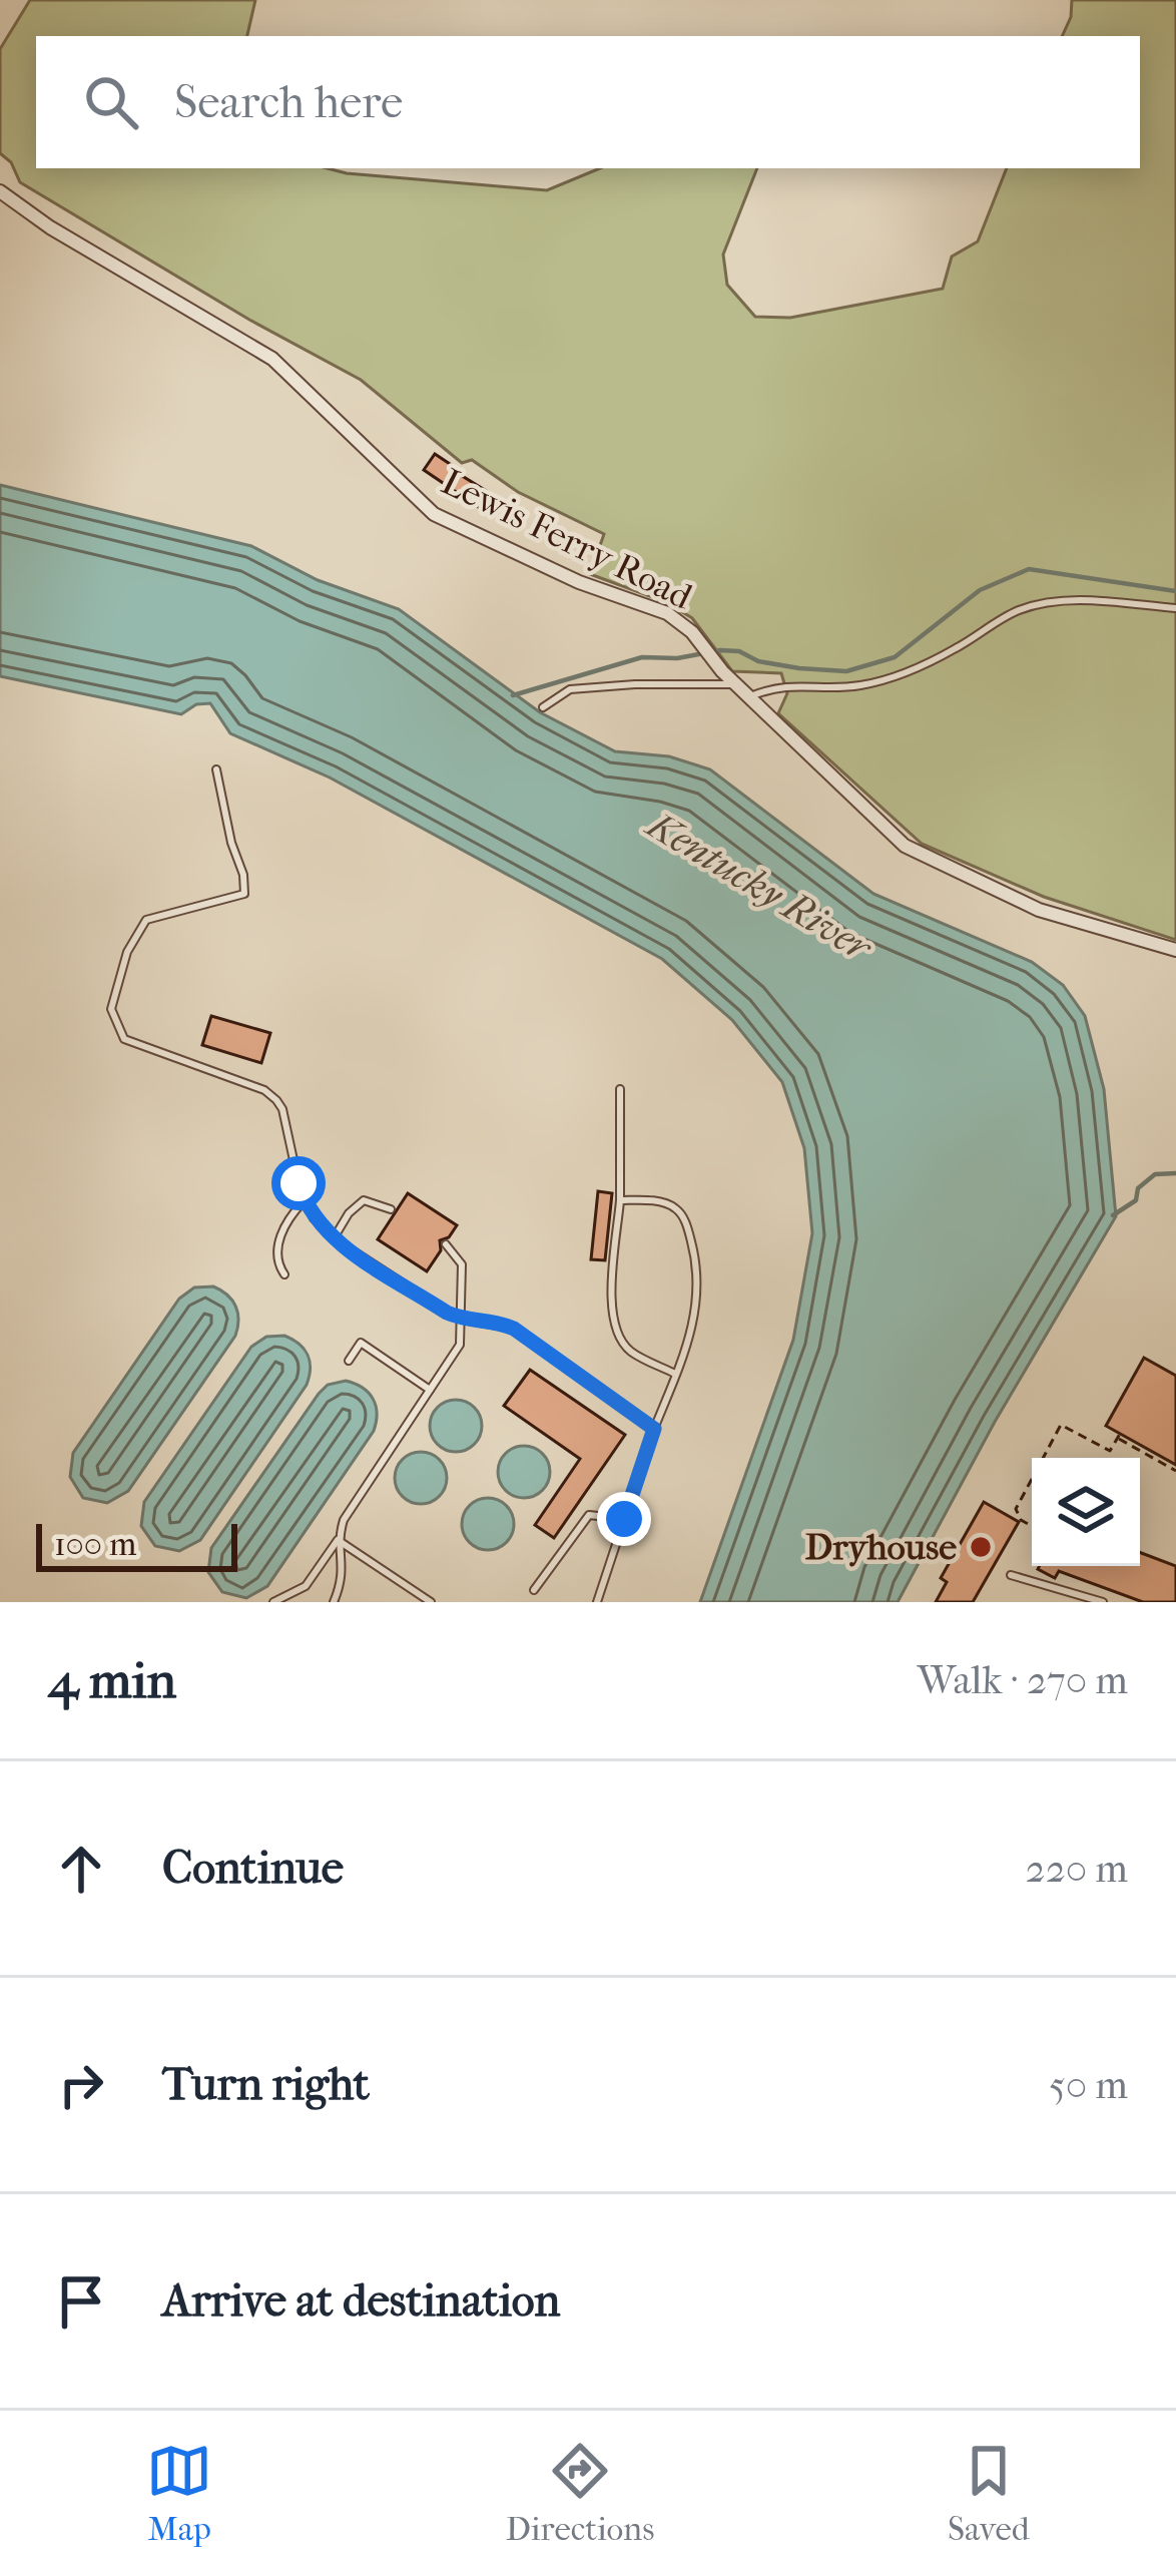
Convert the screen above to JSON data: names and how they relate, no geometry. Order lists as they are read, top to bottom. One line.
{"streets":{"street":["Lewis Ferry Road"]},"water":["Kentucky River"],"places":["Dryhouse"],"scale_bar":"100 m","page":{"search":"Search here","scale":"100 m","heading":["4 min","Walk · 270 m"],"list":[["Continue","220 m"],["Turn right","50 m"],"Arrive at destination"],"nav":["Map","Directions","Saved"]}}
